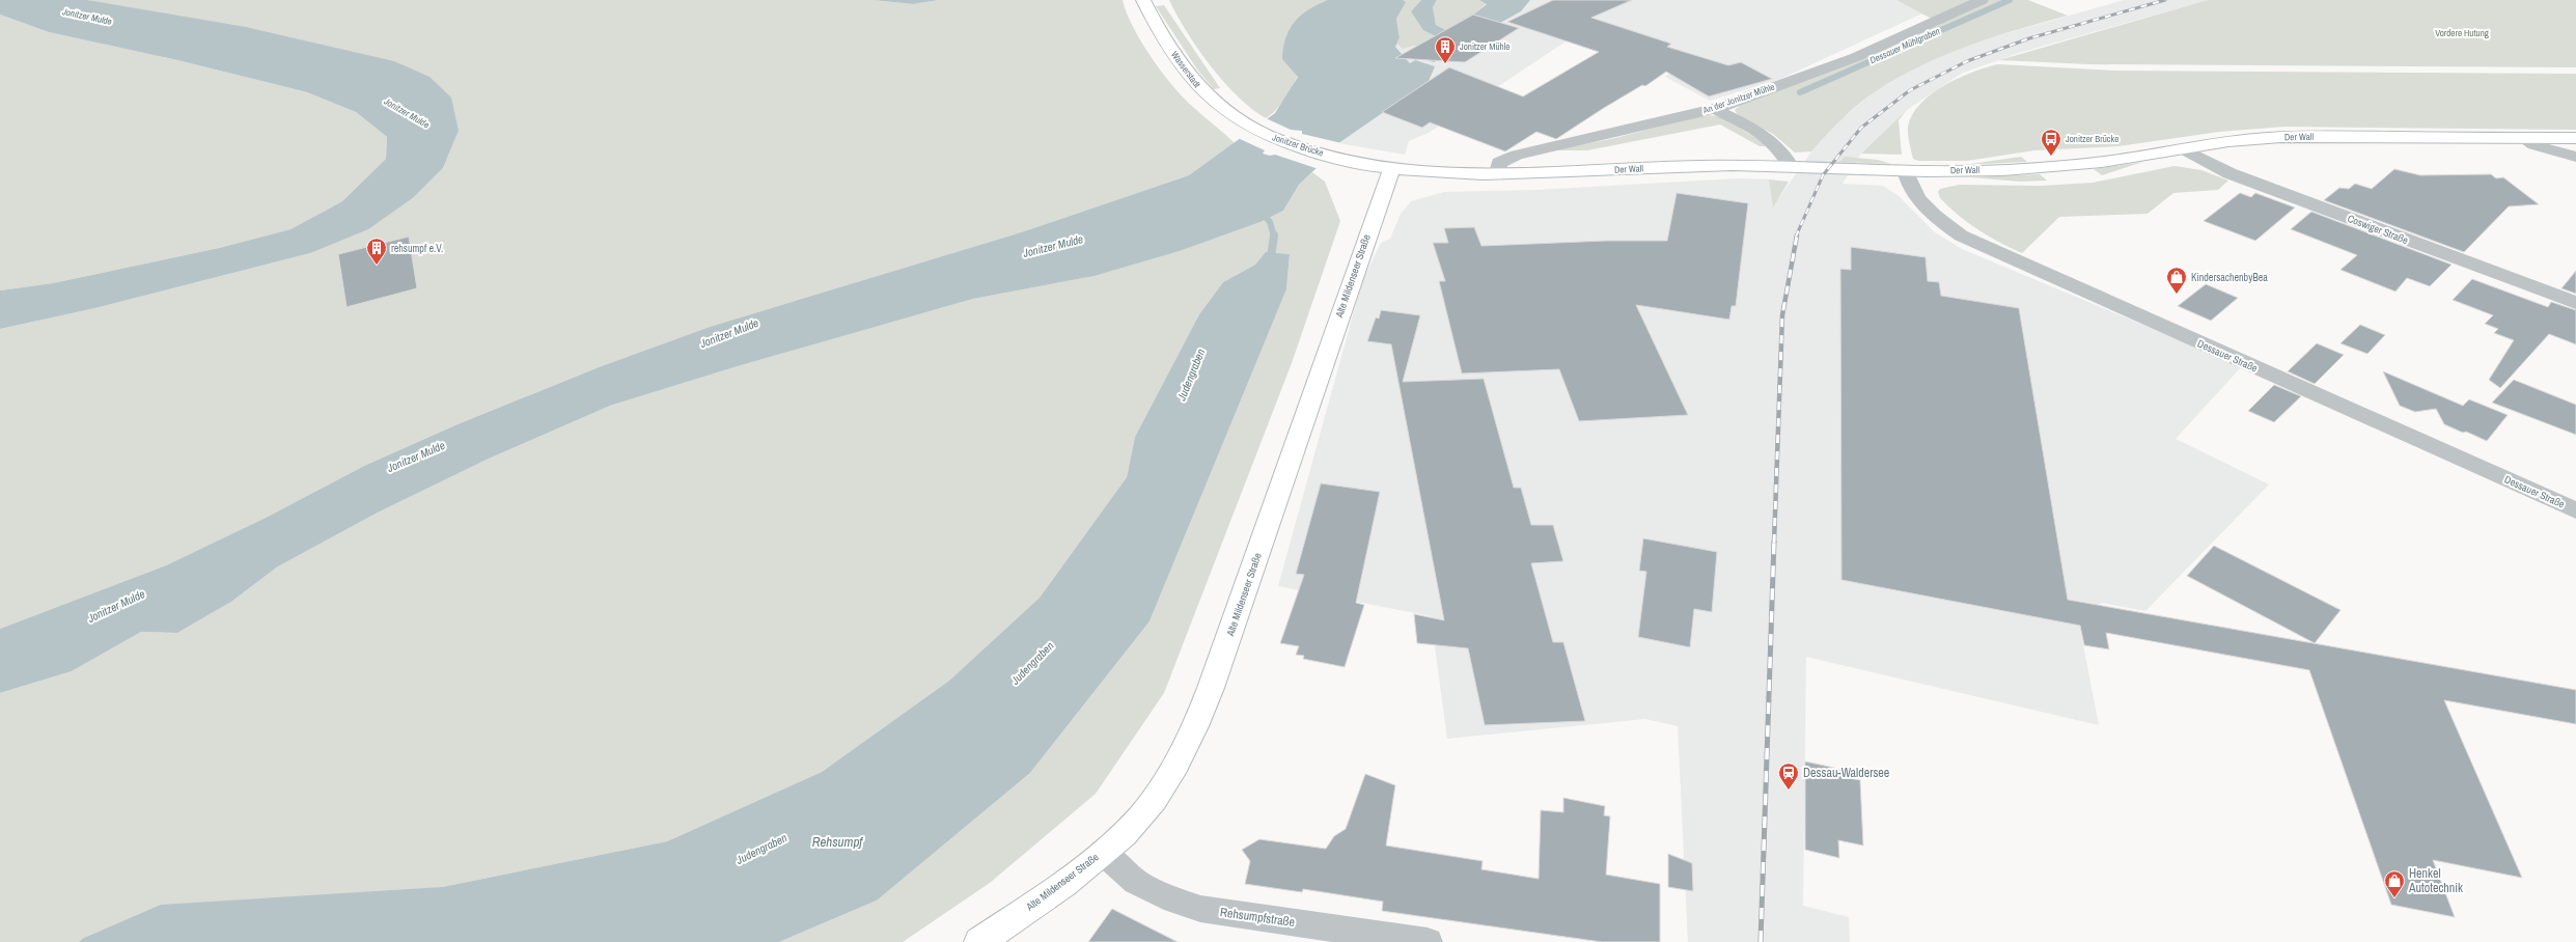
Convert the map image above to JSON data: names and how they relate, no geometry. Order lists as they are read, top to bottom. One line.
{"streets":{"main road":["Wasserstadt","Der Wall","Jonitzer Brücke","Alte Mildenseer Straße"],"street":["An der Jonitzer Mühle","Coswiger Straße","Dessauer Straße","Rehsumpfstraße"]},"crossings":[["Wasserstadt","Jonitzer Brücke"],["An der Jonitzer Mühle","Der Wall"],["Der Wall","Jonitzer Brücke"],["Der Wall","Coswiger Straße"],["Der Wall","Alte Mildenseer Straße"],["Der Wall","Dessauer Straße"],["Alte Mildenseer Straße","Rehsumpfstraße"]],"water":["Jonitzer Mulde","Dessauer Mühlgraben","Judengraben","Rehsumpf"],"parks":["Vordere Hutung"],"places":{"building":["Jonitzer Mühle","rehsumpf e.V."],"bus stop":["Jonitzer Brücke"],"shop":["KindersachenbyBea","Henkel Autotechnik"],"station":["Dessau-Waldersee"]}}
